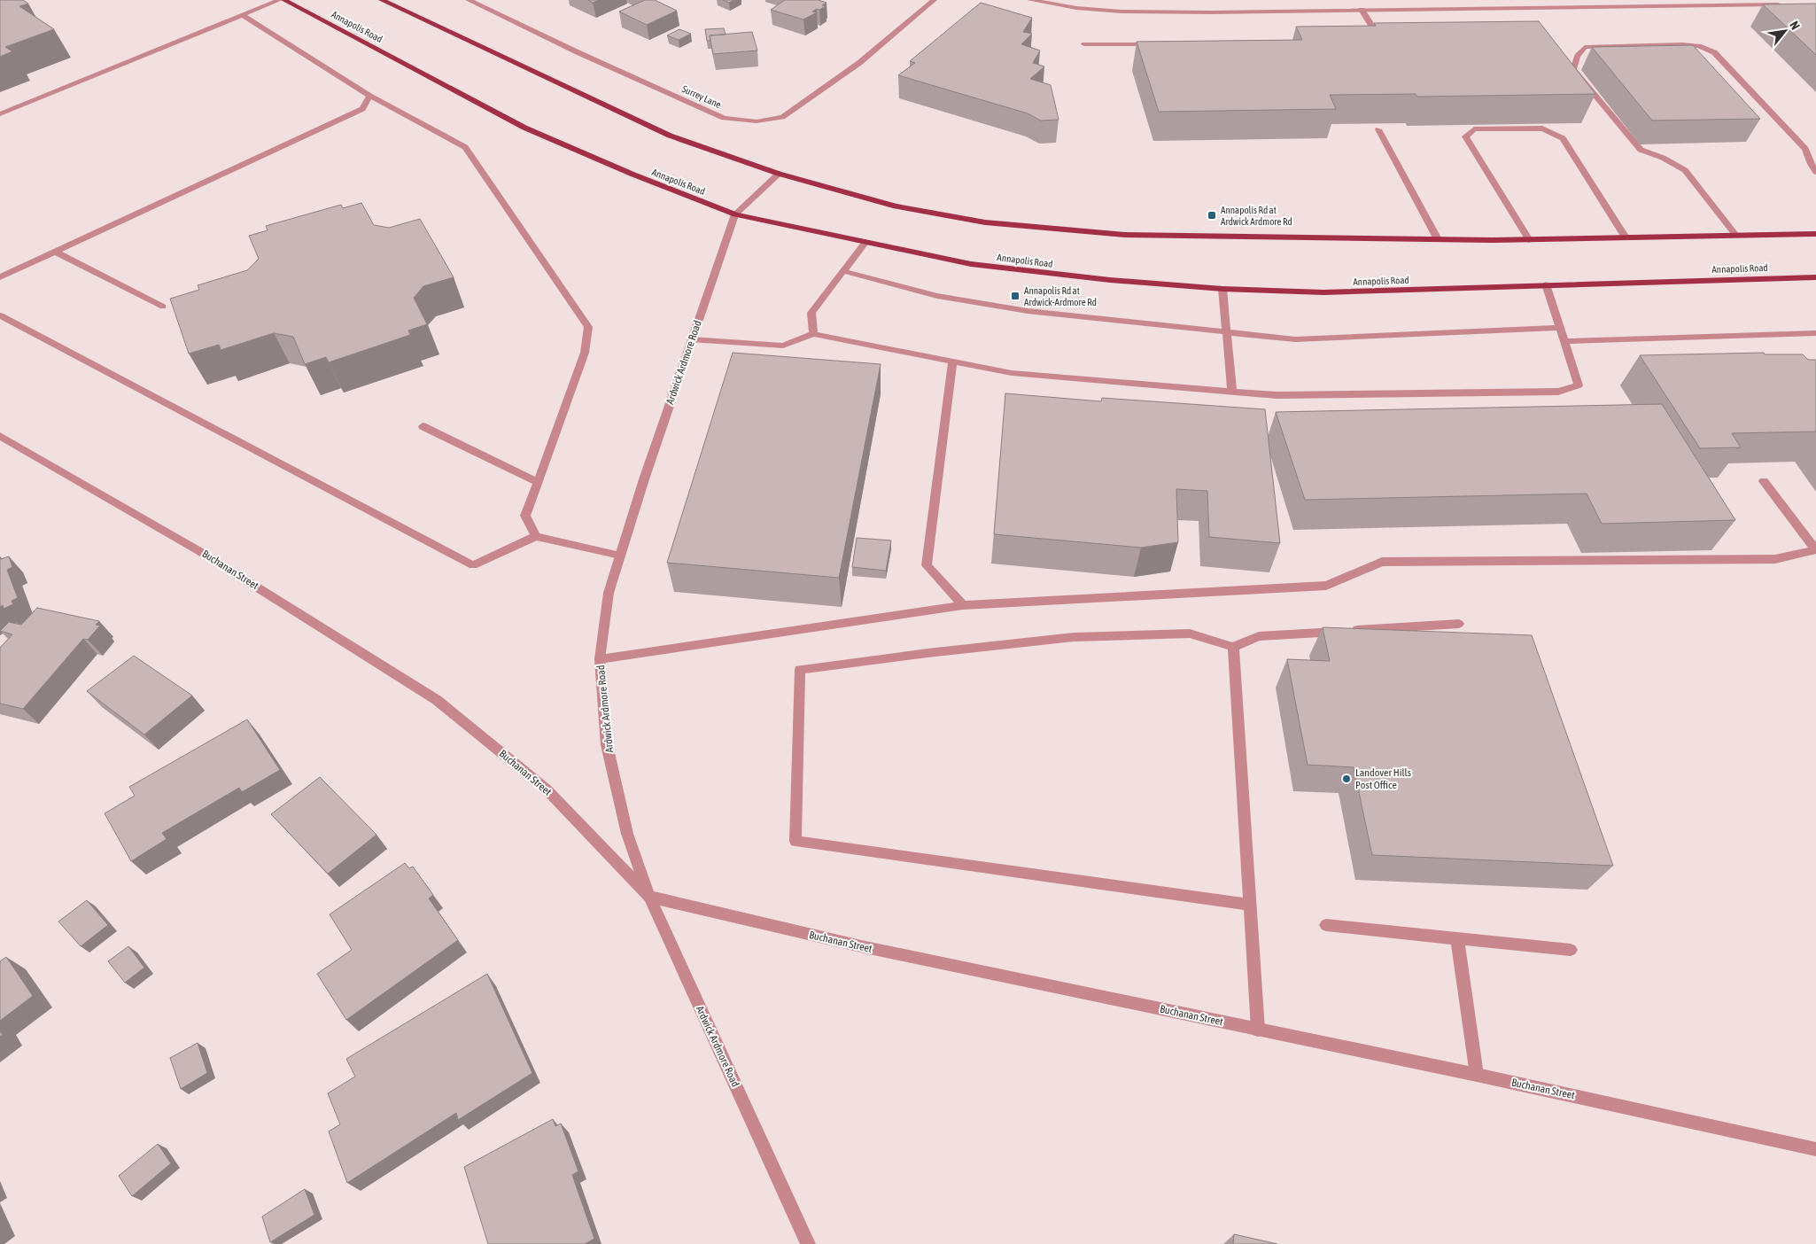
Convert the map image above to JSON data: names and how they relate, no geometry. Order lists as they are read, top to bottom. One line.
{"streets":{"main road":["Annapolis Road"],"street":["Surrey Lane","Ardwick Ardmore Road","Buchanan Street"]},"crossings":[["Annapolis Road","Ardwick Ardmore Road"],["Ardwick Ardmore Road","Buchanan Street"]],"places":{"transit":["Annapolis Rd at Ardwick Ardmore Rd","Annapolis Rd at Ardwick-Ardmore Rd"],"other":["Landover Hills Post Office"]},"north":"top right"}
